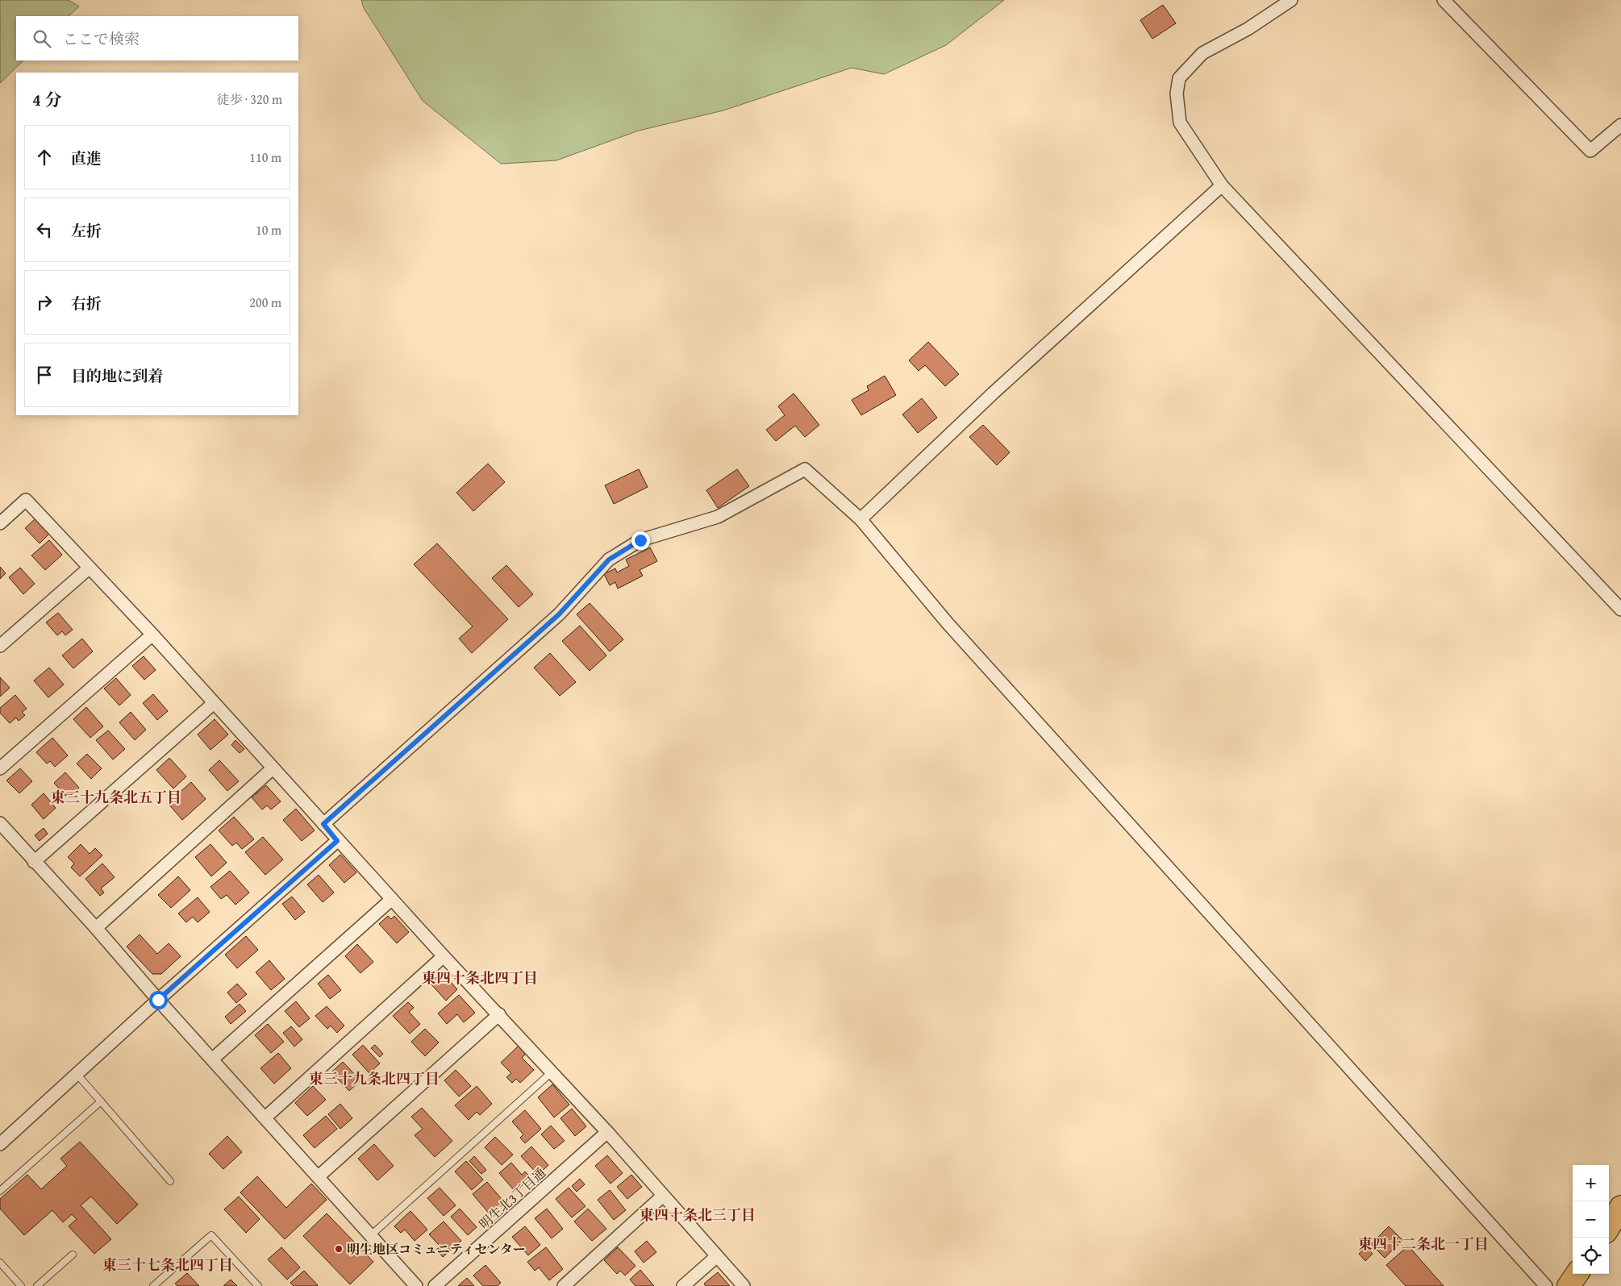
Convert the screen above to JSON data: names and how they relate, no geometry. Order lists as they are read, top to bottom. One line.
{"streets":{"street":["明生北3丁目通"]},"districts":["東三十九条北五丁目","東四十条北四丁目","東三十九条北四丁目","東四十条北三丁目","東四十二条北一丁目","東三十七条北四丁目"],"places":["明生地区コミュニティセンター"],"page":{"search":"ここで検索","heading":["4 分","徒歩 · 320 m"],"list":[["直進","110 m"],["左折","10 m"],["右折","200 m"],"目的地に到着"],"map_buttons":["+","−"]}}
